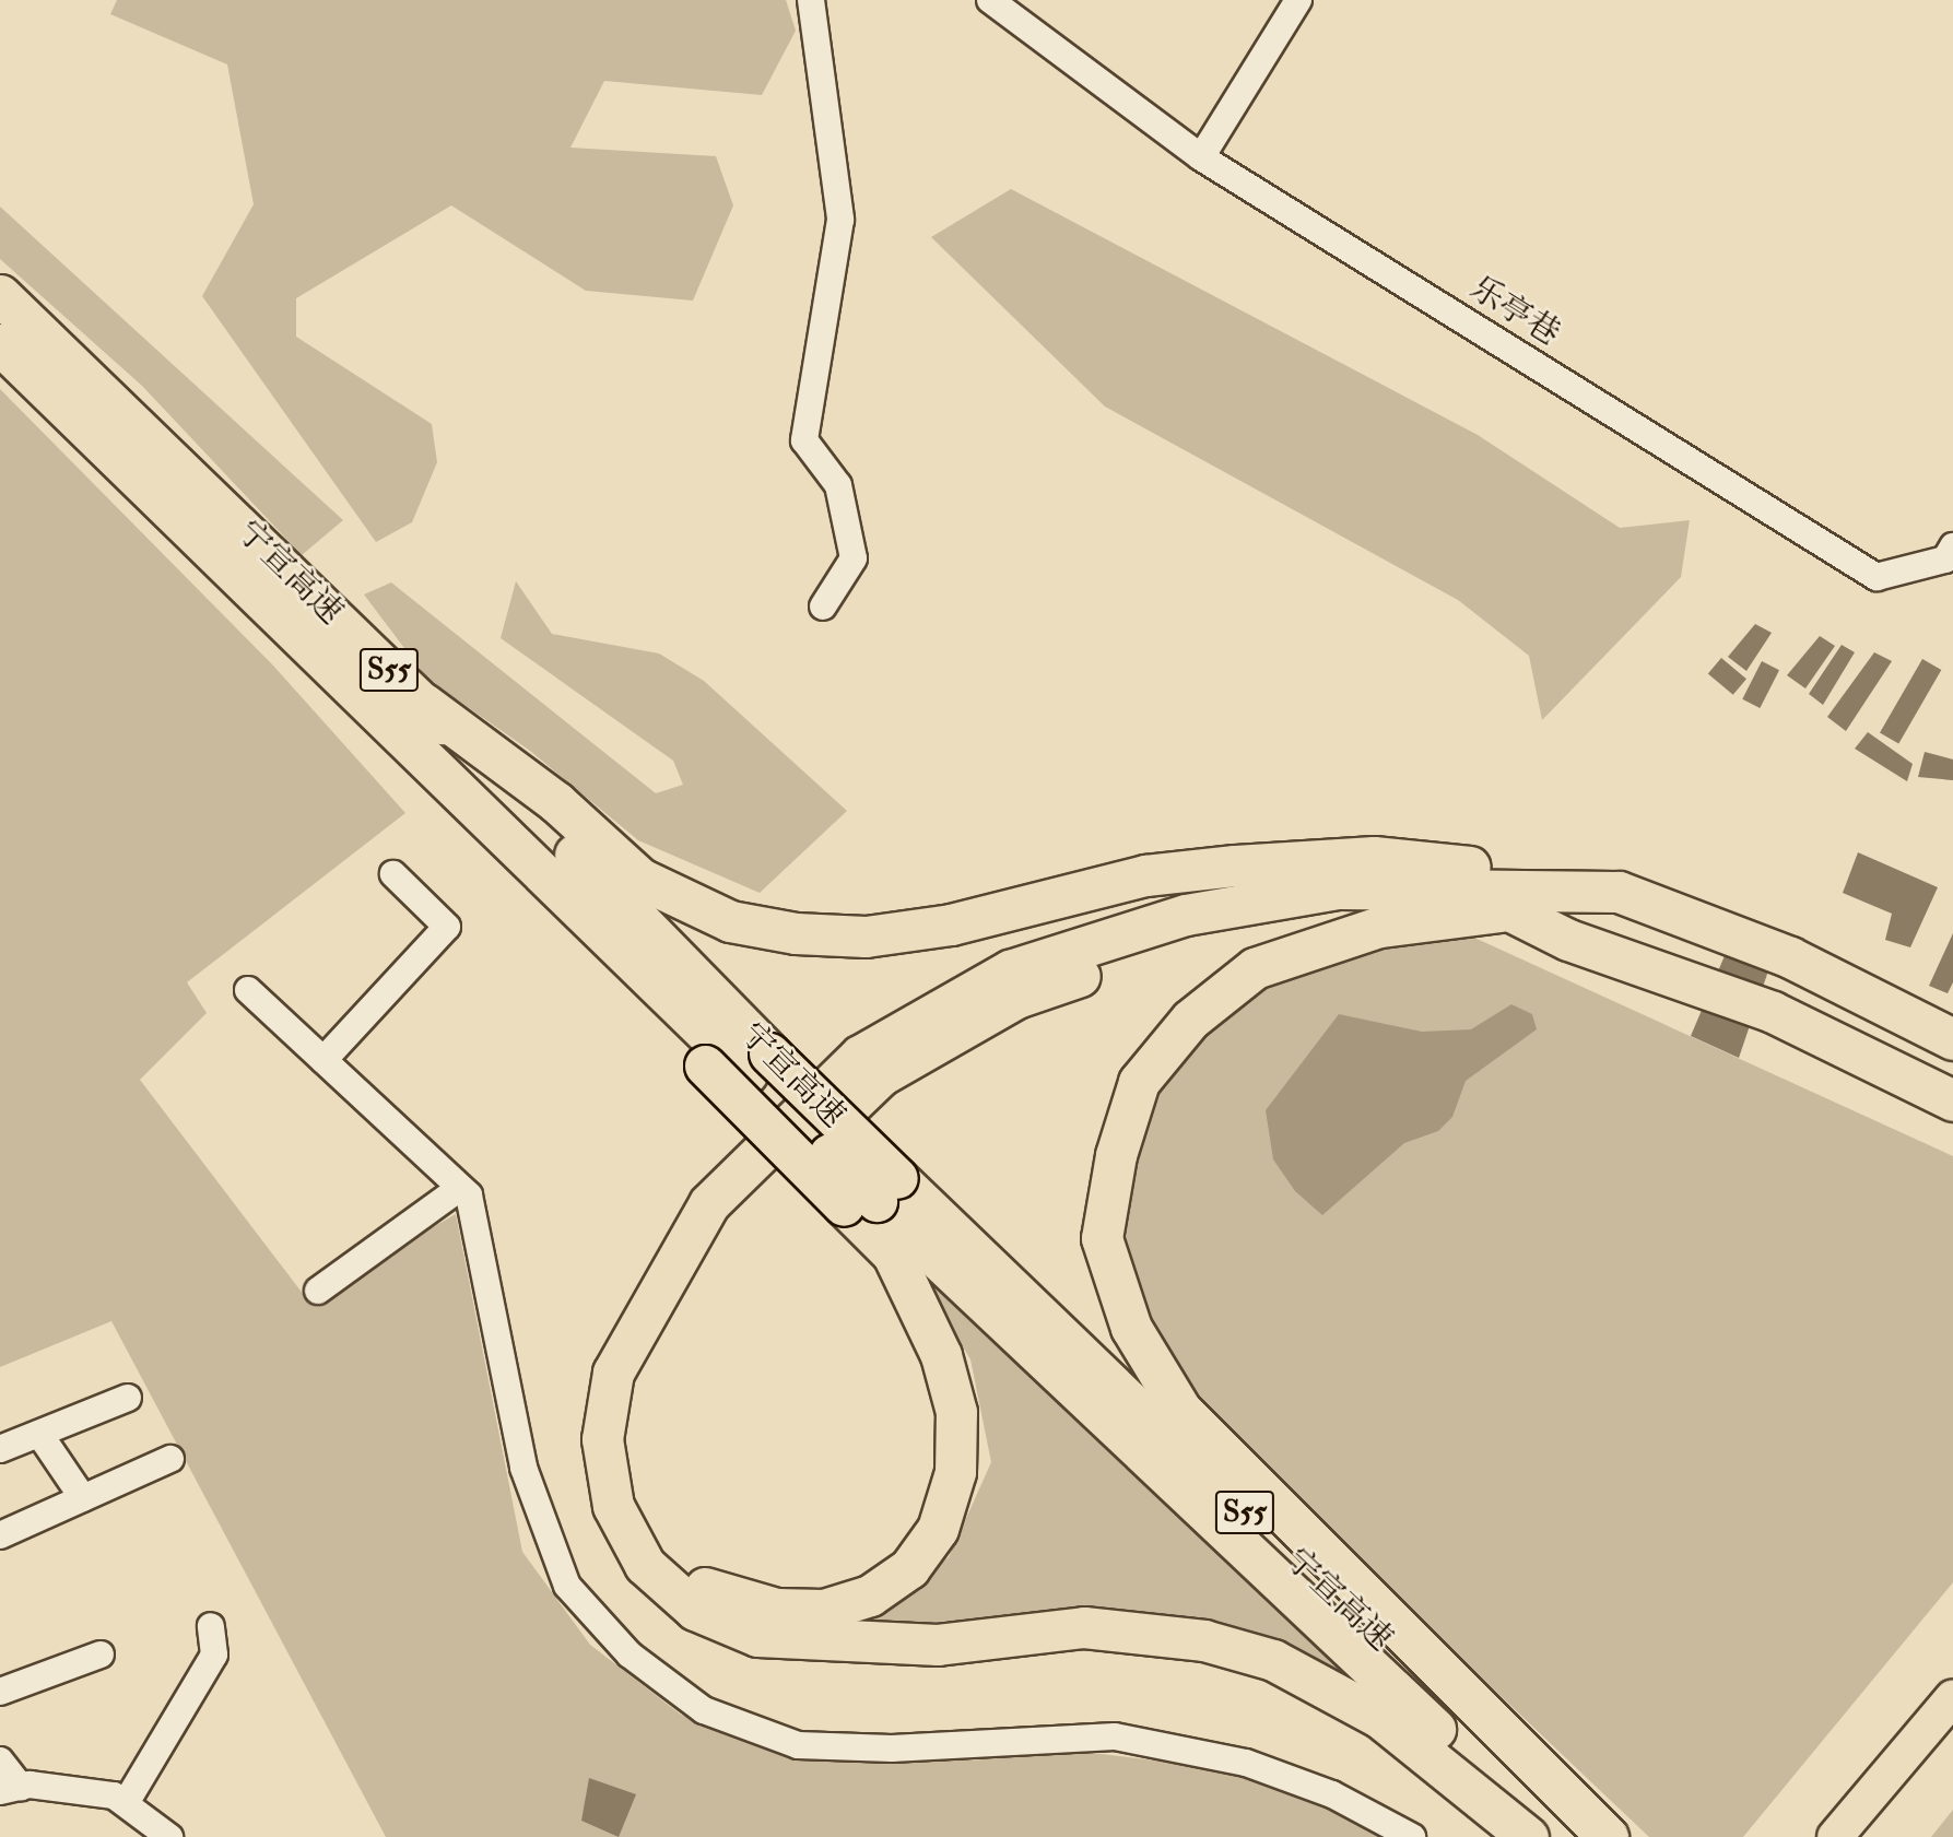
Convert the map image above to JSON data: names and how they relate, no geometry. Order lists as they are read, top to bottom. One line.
{"streets":{"highway":["宁宣高速","S55"],"street":["乐亭巷"]}}
